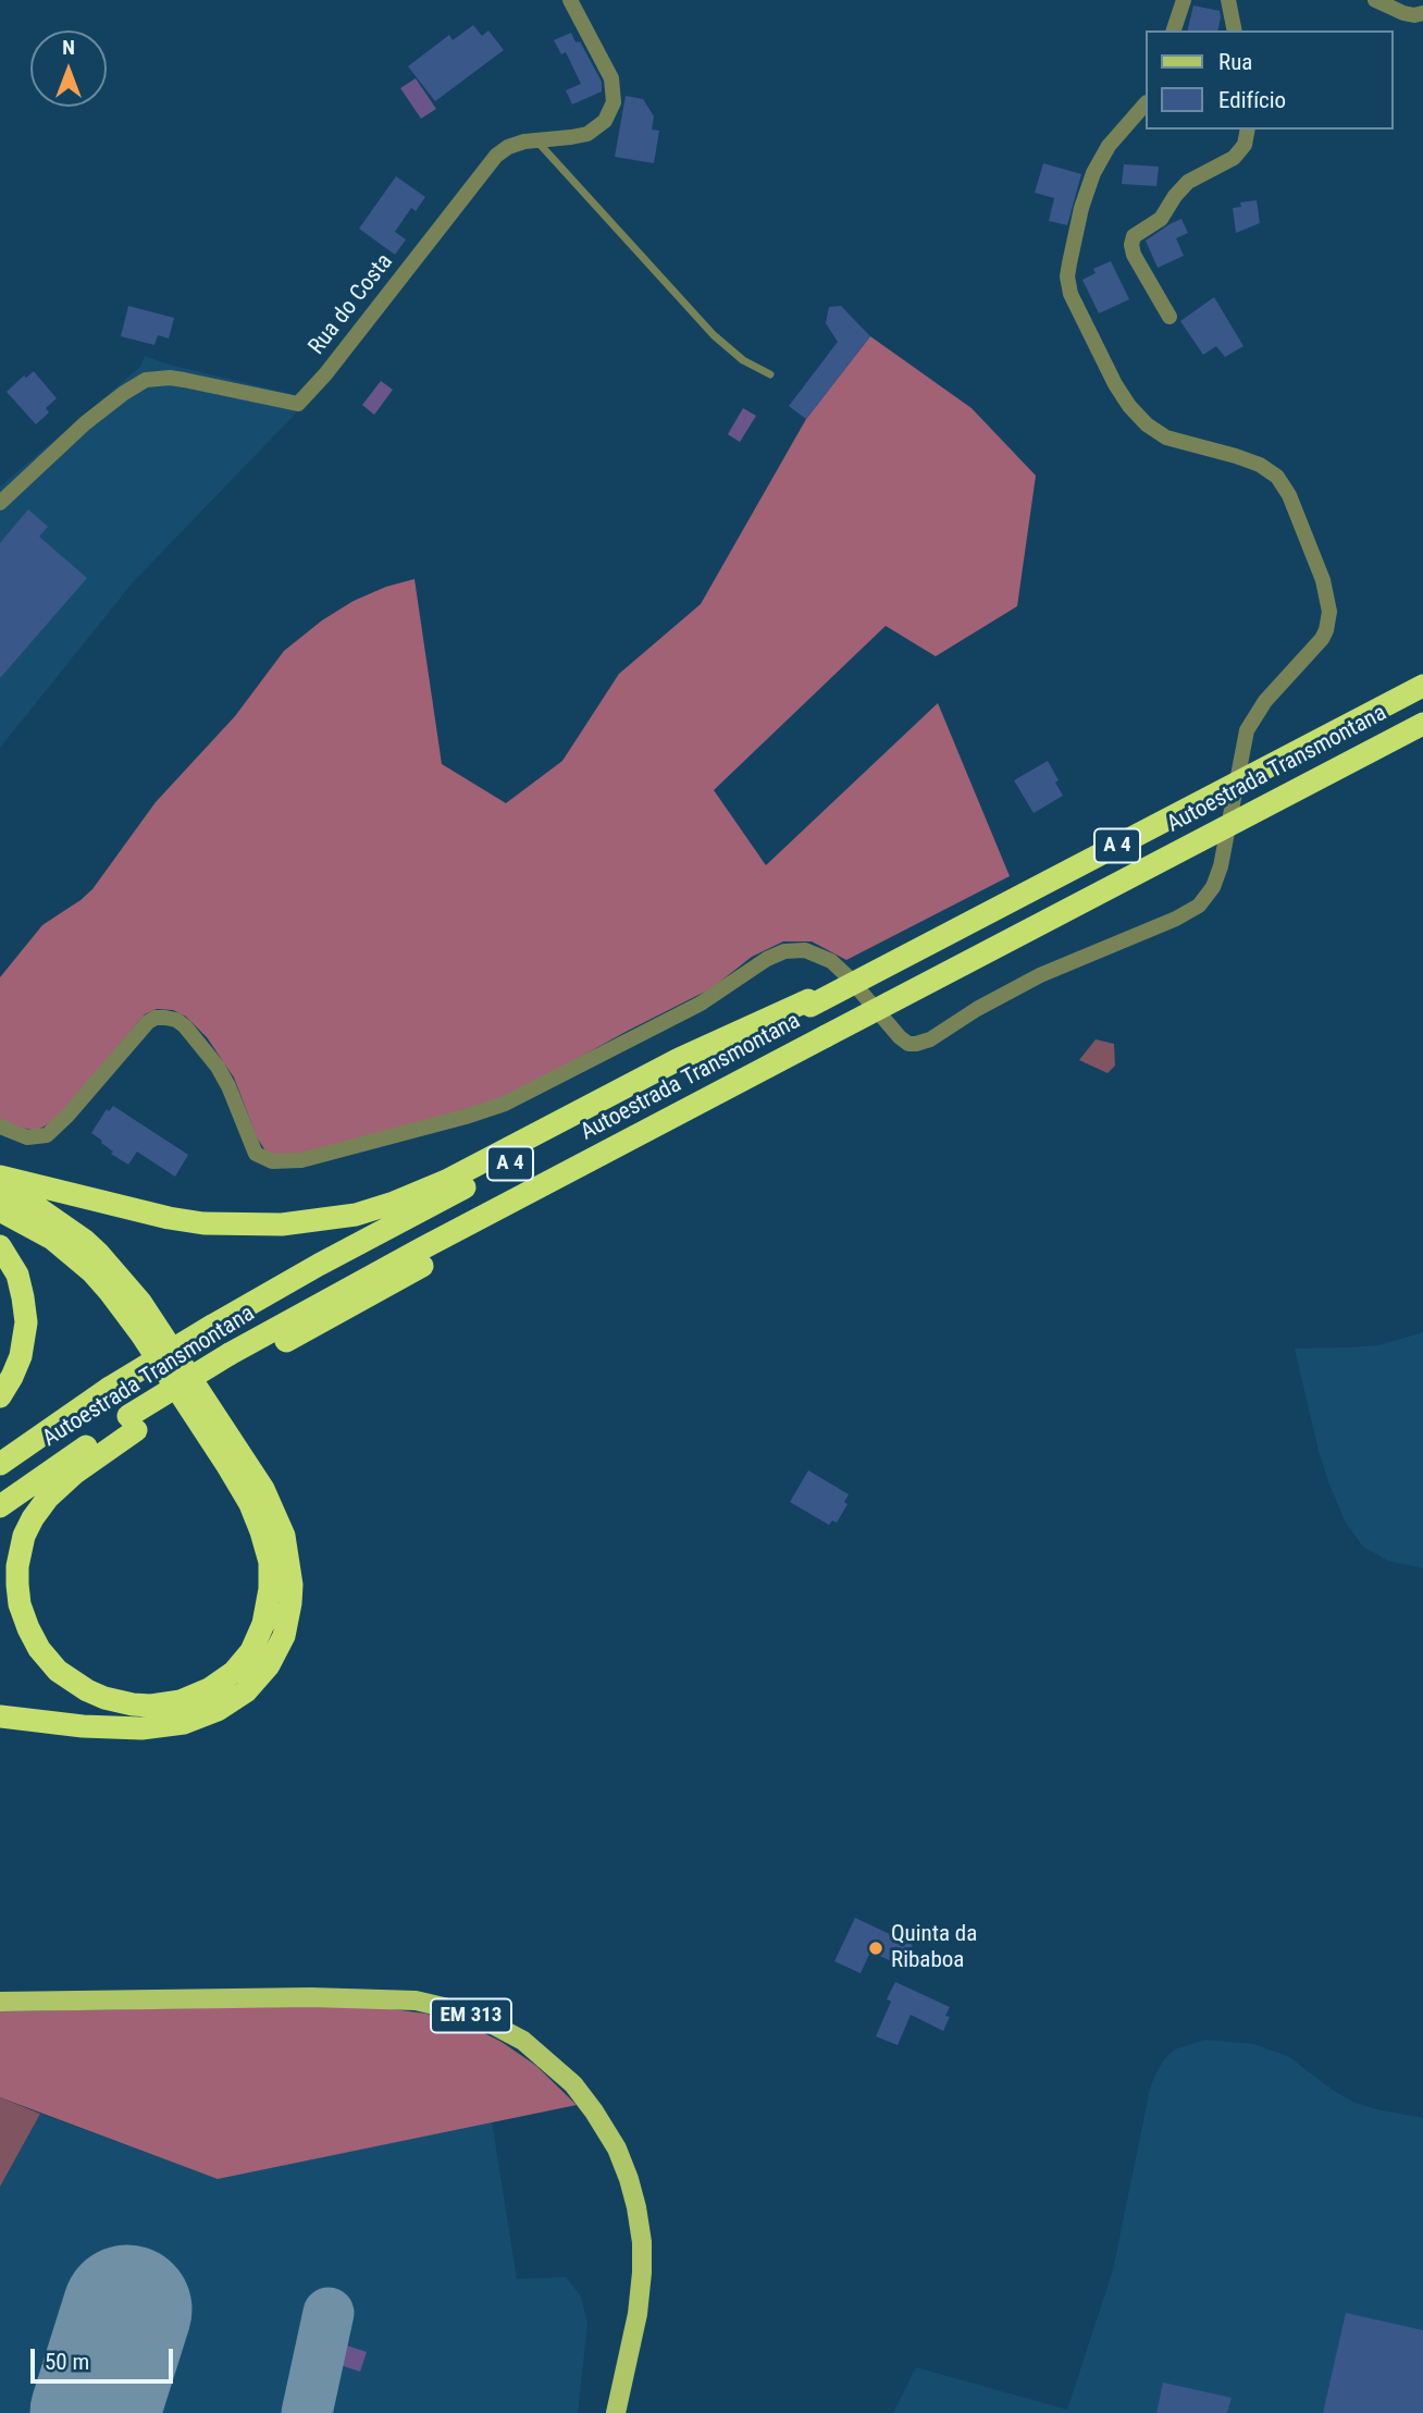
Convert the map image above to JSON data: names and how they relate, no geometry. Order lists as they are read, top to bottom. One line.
{"streets":{"highway":["Autoestrada Transmontana","A 4"],"main road":["EM 313"],"street":["Rua do Costa"]},"places":["Quinta da Ribaboa"],"legend":["Rua","Edifício"],"scale_bar":"50 m","north":"top"}
